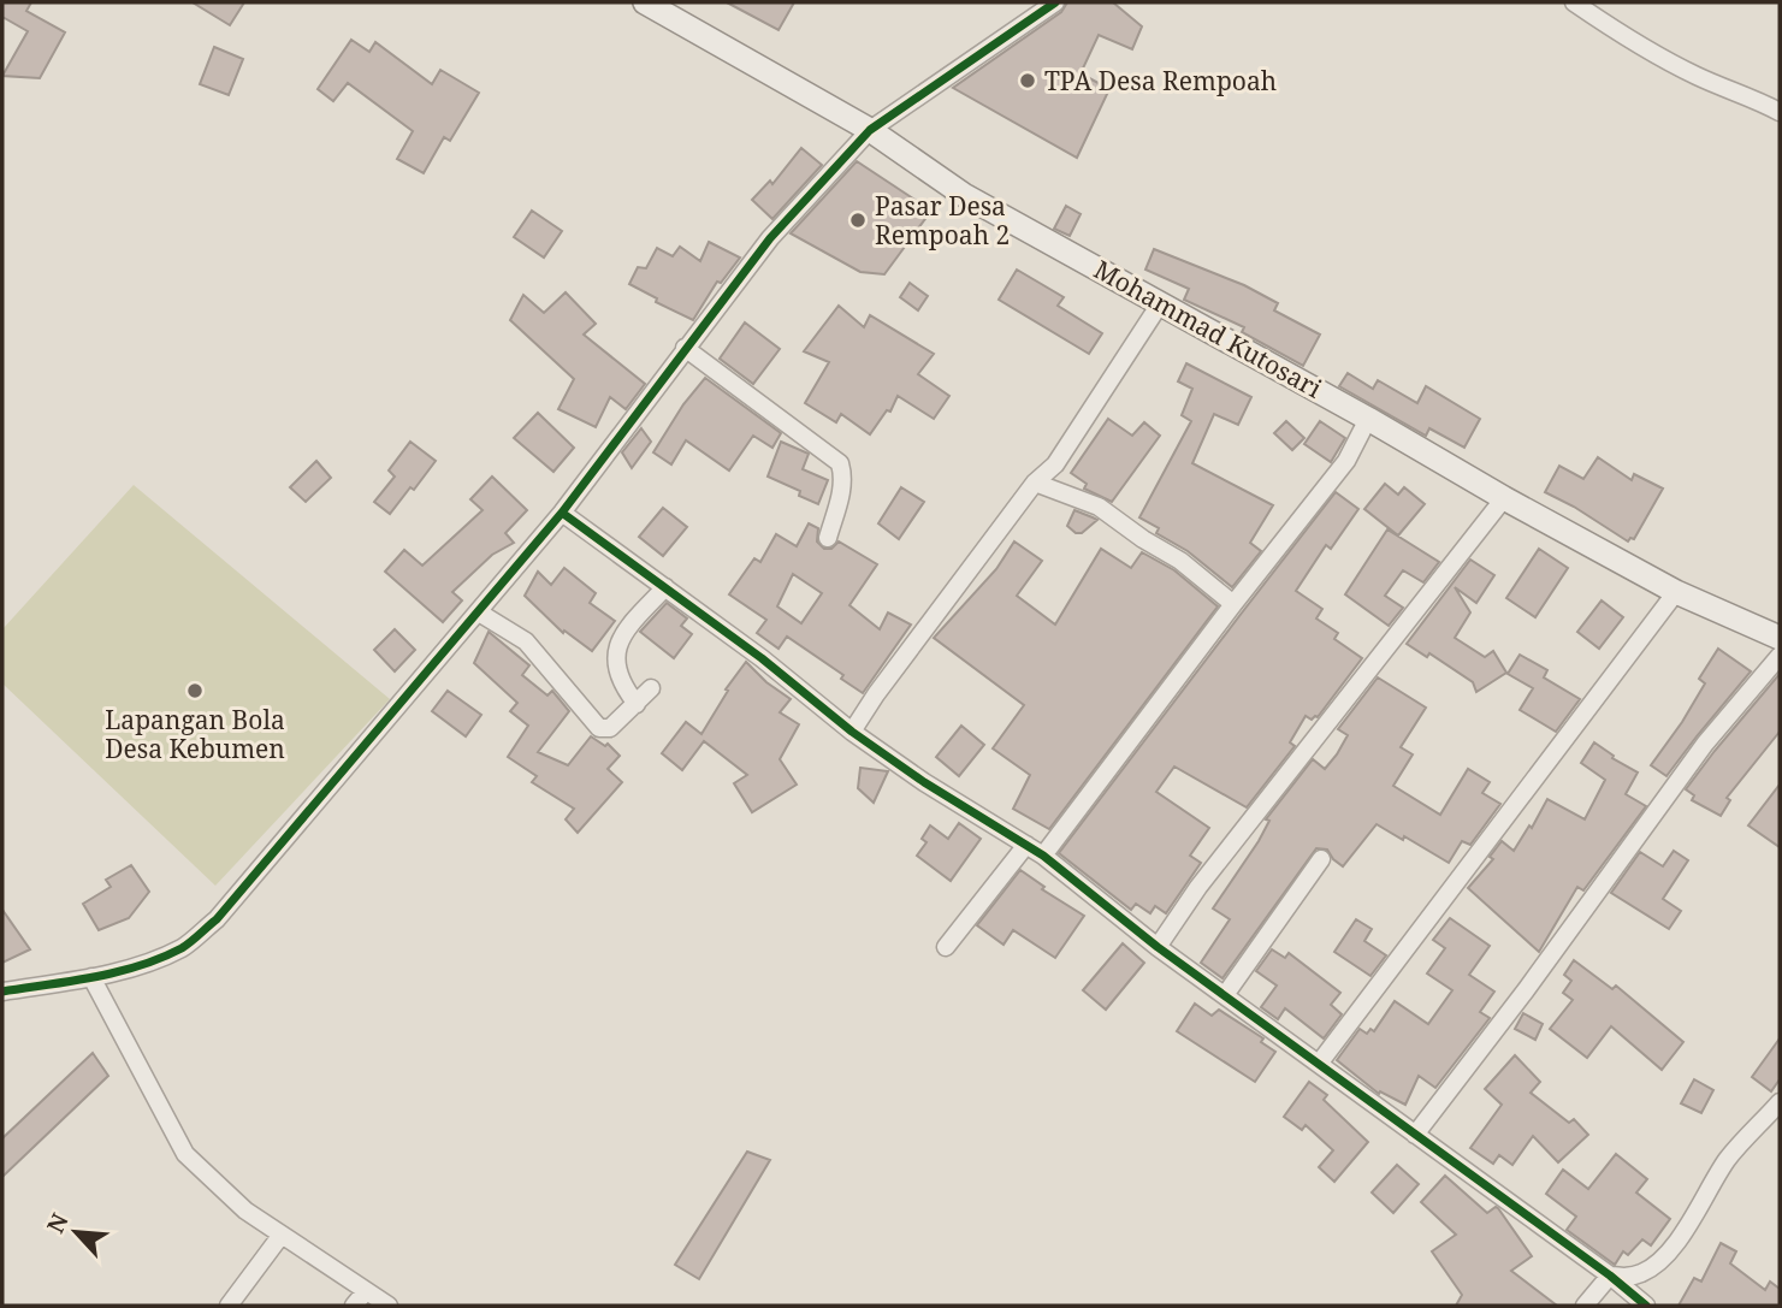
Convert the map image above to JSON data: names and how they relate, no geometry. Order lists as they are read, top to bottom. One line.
{"streets":{"street":["Mohammad Kutosari"]},"places":["TPA Desa Rempoah","Pasar Desa Rempoah 2","Lapangan Bola Desa Kebumen"],"north":"top left"}
